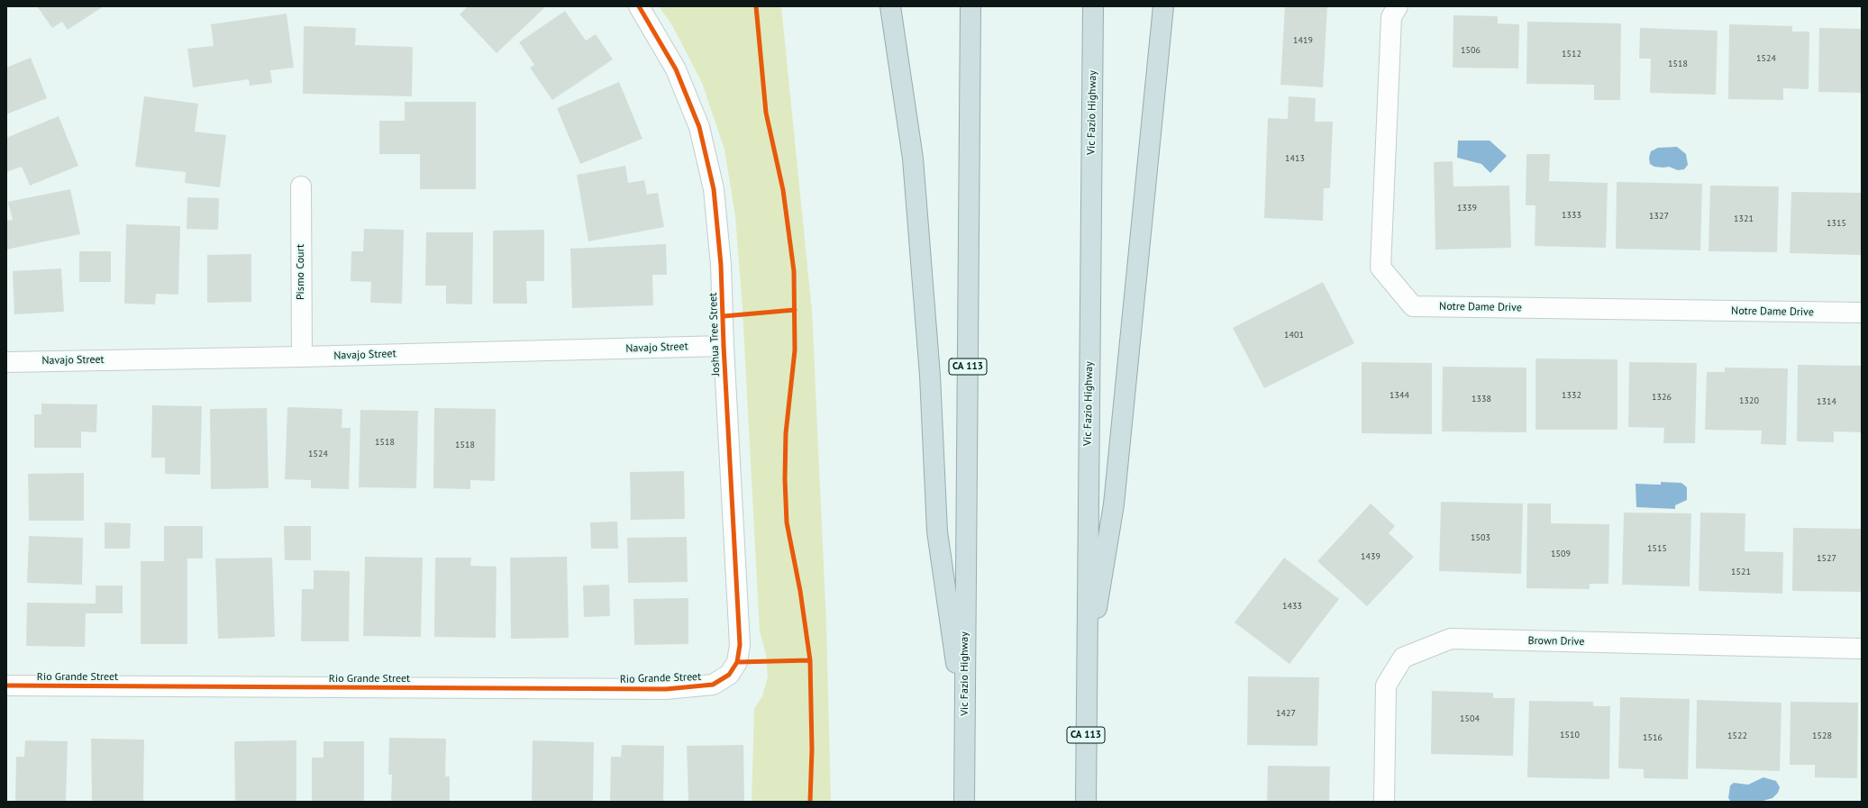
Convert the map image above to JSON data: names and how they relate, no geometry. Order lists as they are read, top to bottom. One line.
{"streets":{"highway":["Vic Fazio Highway","CA 113"],"street":["Pismo Court","Notre Dame Drive","Joshua Tree Street","Navajo Street","Brown Drive","Rio Grande Street"]},"crossings":[["Pismo Court","Navajo Street"],["Joshua Tree Street","Navajo Street"],["Joshua Tree Street","Rio Grande Street"]],"house_numbers":["1419","1506","1512","1524","1518","1413","1339","1333","1327","1321","1315","1401","1344","1332","1326","1338","1320","1314","1518","1518","1524","1503","1515","1509","1439","1527","1521","1433","1427","1504","1510","1522","1528","1516"]}
